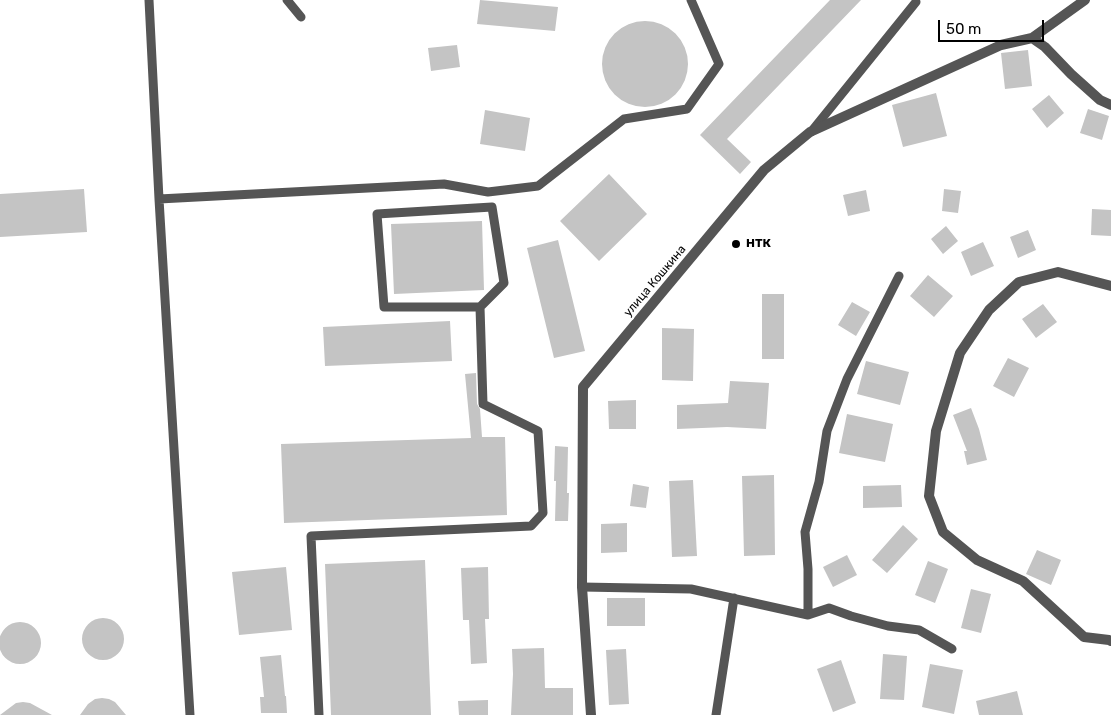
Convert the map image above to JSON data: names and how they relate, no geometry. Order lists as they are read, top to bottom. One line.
{"streets":{"street":["улица Кошкина"]},"places":["НТК"],"scale_bar":"50 m"}
